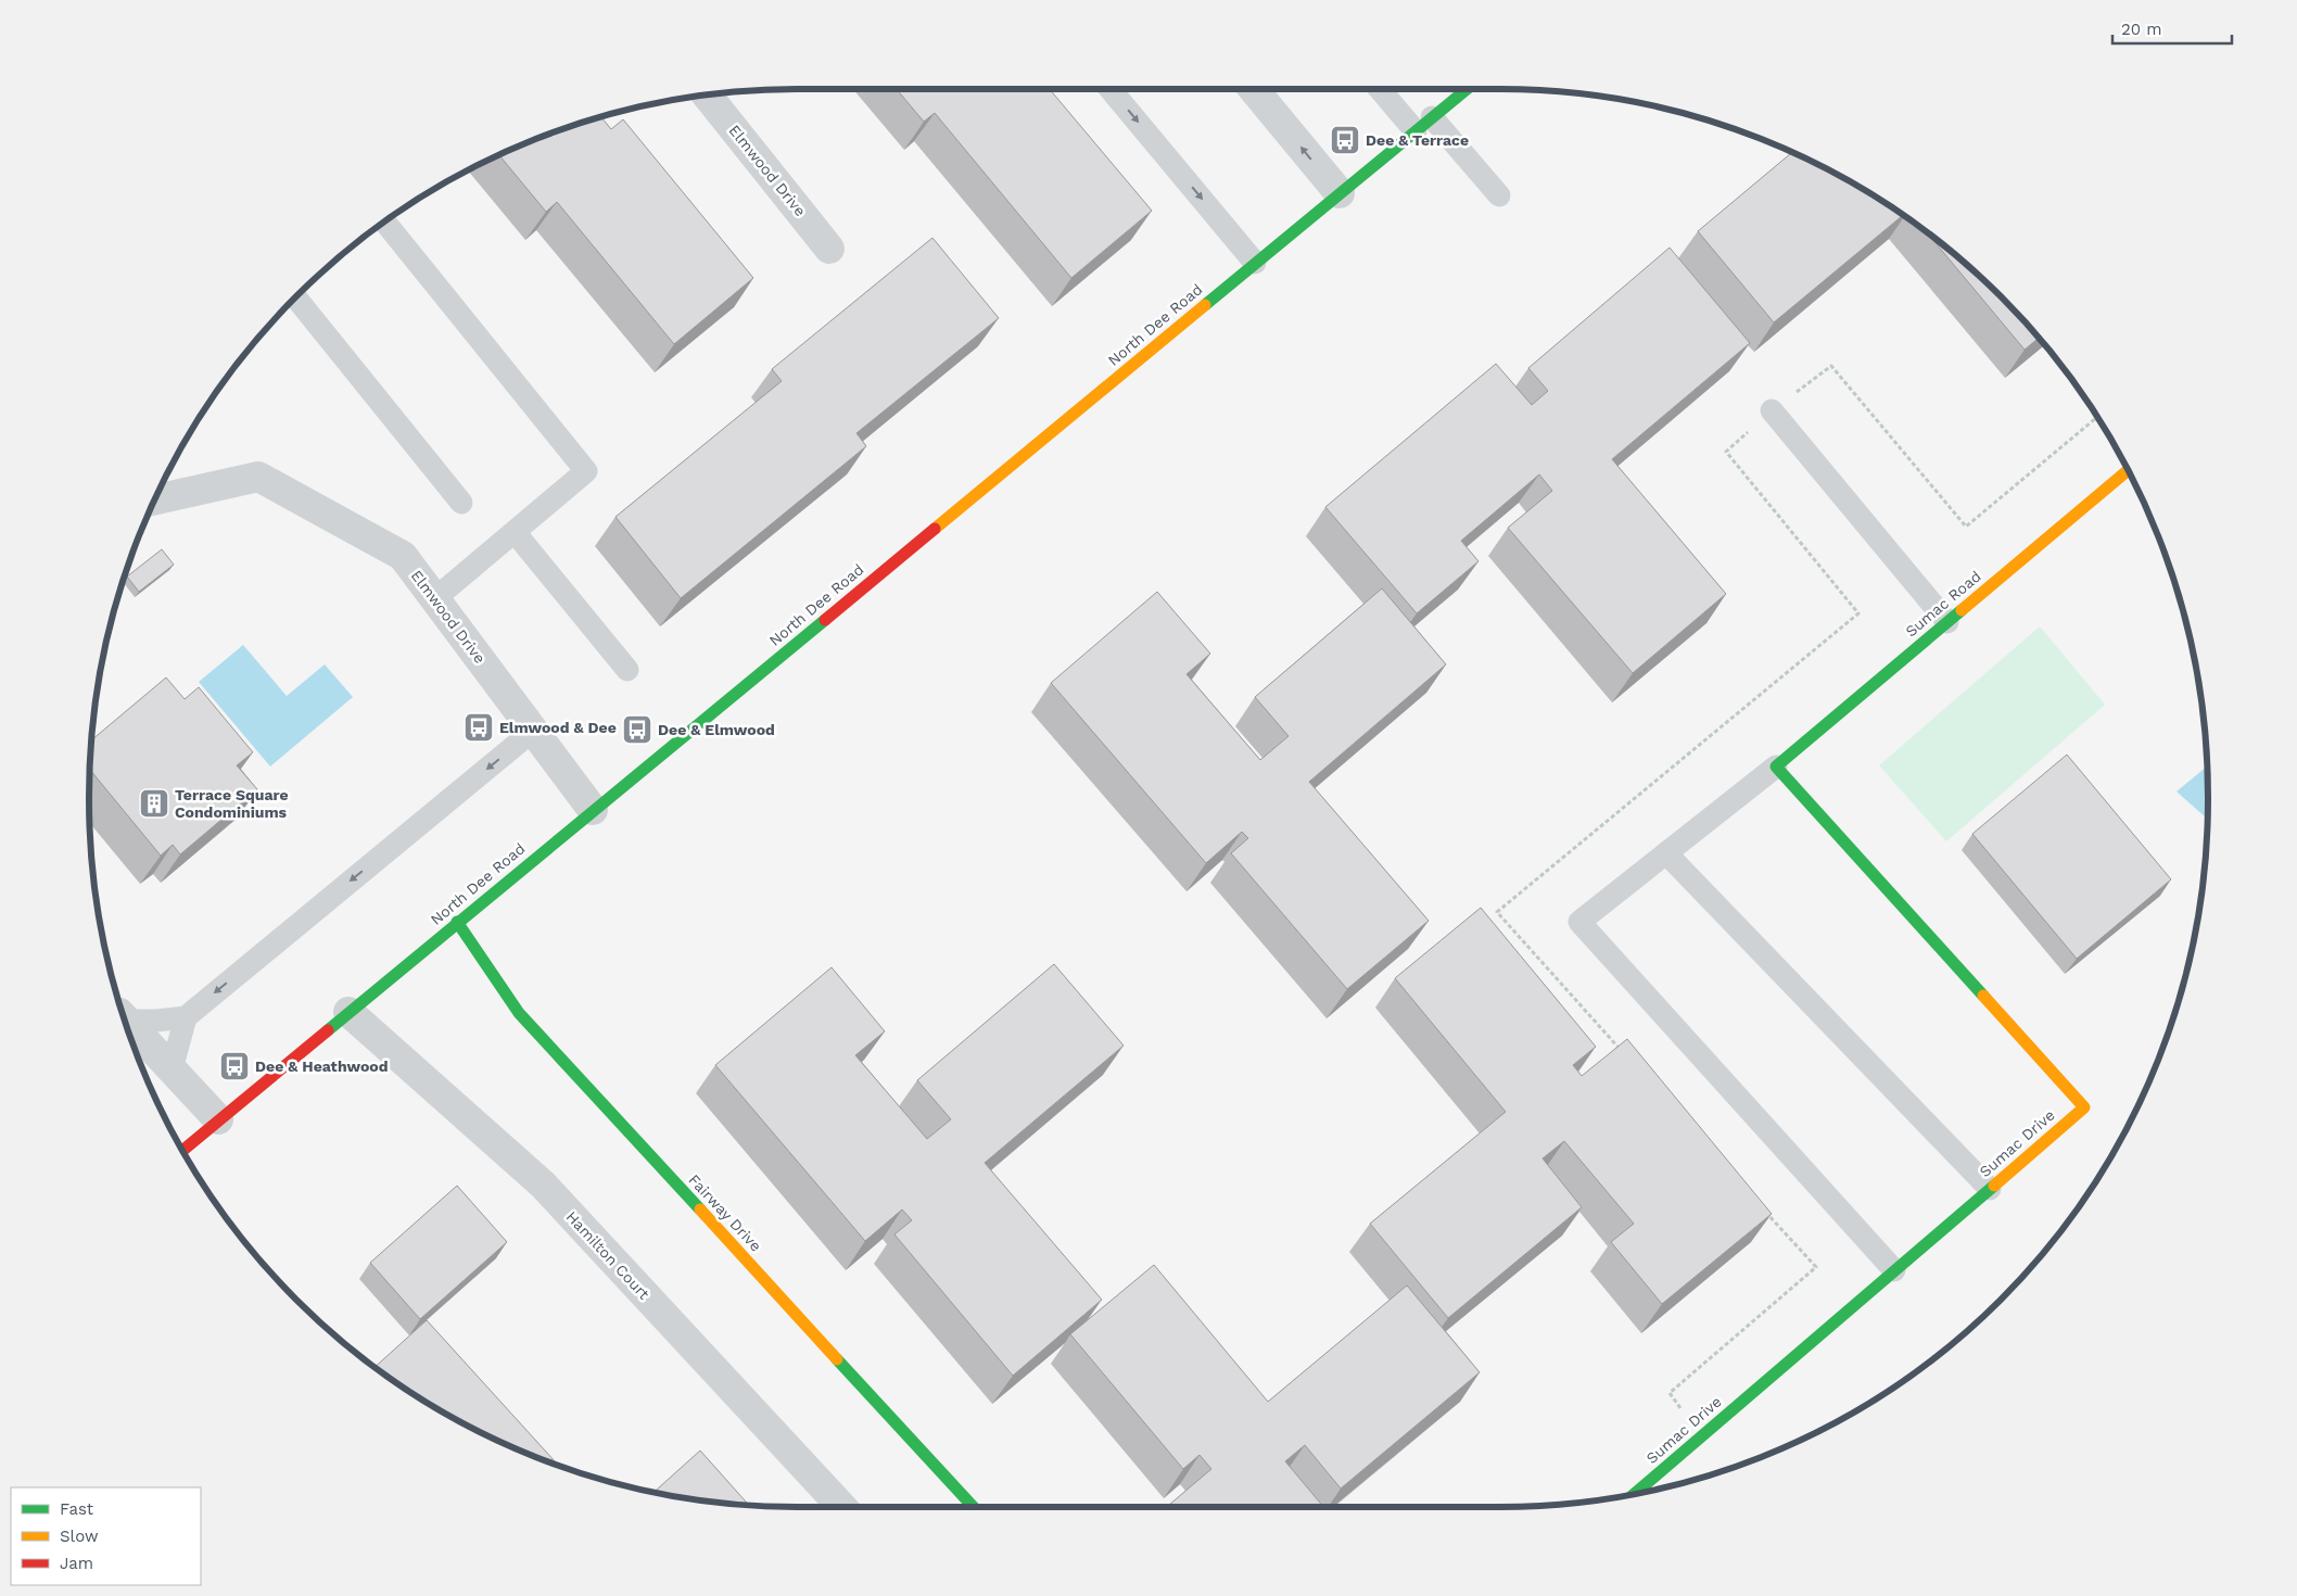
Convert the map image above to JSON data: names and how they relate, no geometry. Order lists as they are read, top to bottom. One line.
{"streets":{"street":["Elmwood Drive","North Dee Road","Sumac Road","Sumac Drive","Fairway Drive","Hamilton Court"]},"crossings":[["Elmwood Drive","North Dee Road"],["North Dee Road","Fairway Drive"],["North Dee Road","Hamilton Court"],["Sumac Road","Sumac Drive"]],"places":{"bus stop":["Dee & Terrace","Elmwood & Dee","Dee & Elmwood","Dee & Heathwood"],"building":["Terrace Square Condominiums"]},"legend":["Fast","Slow","Jam"],"scale_bar":"20 m"}
